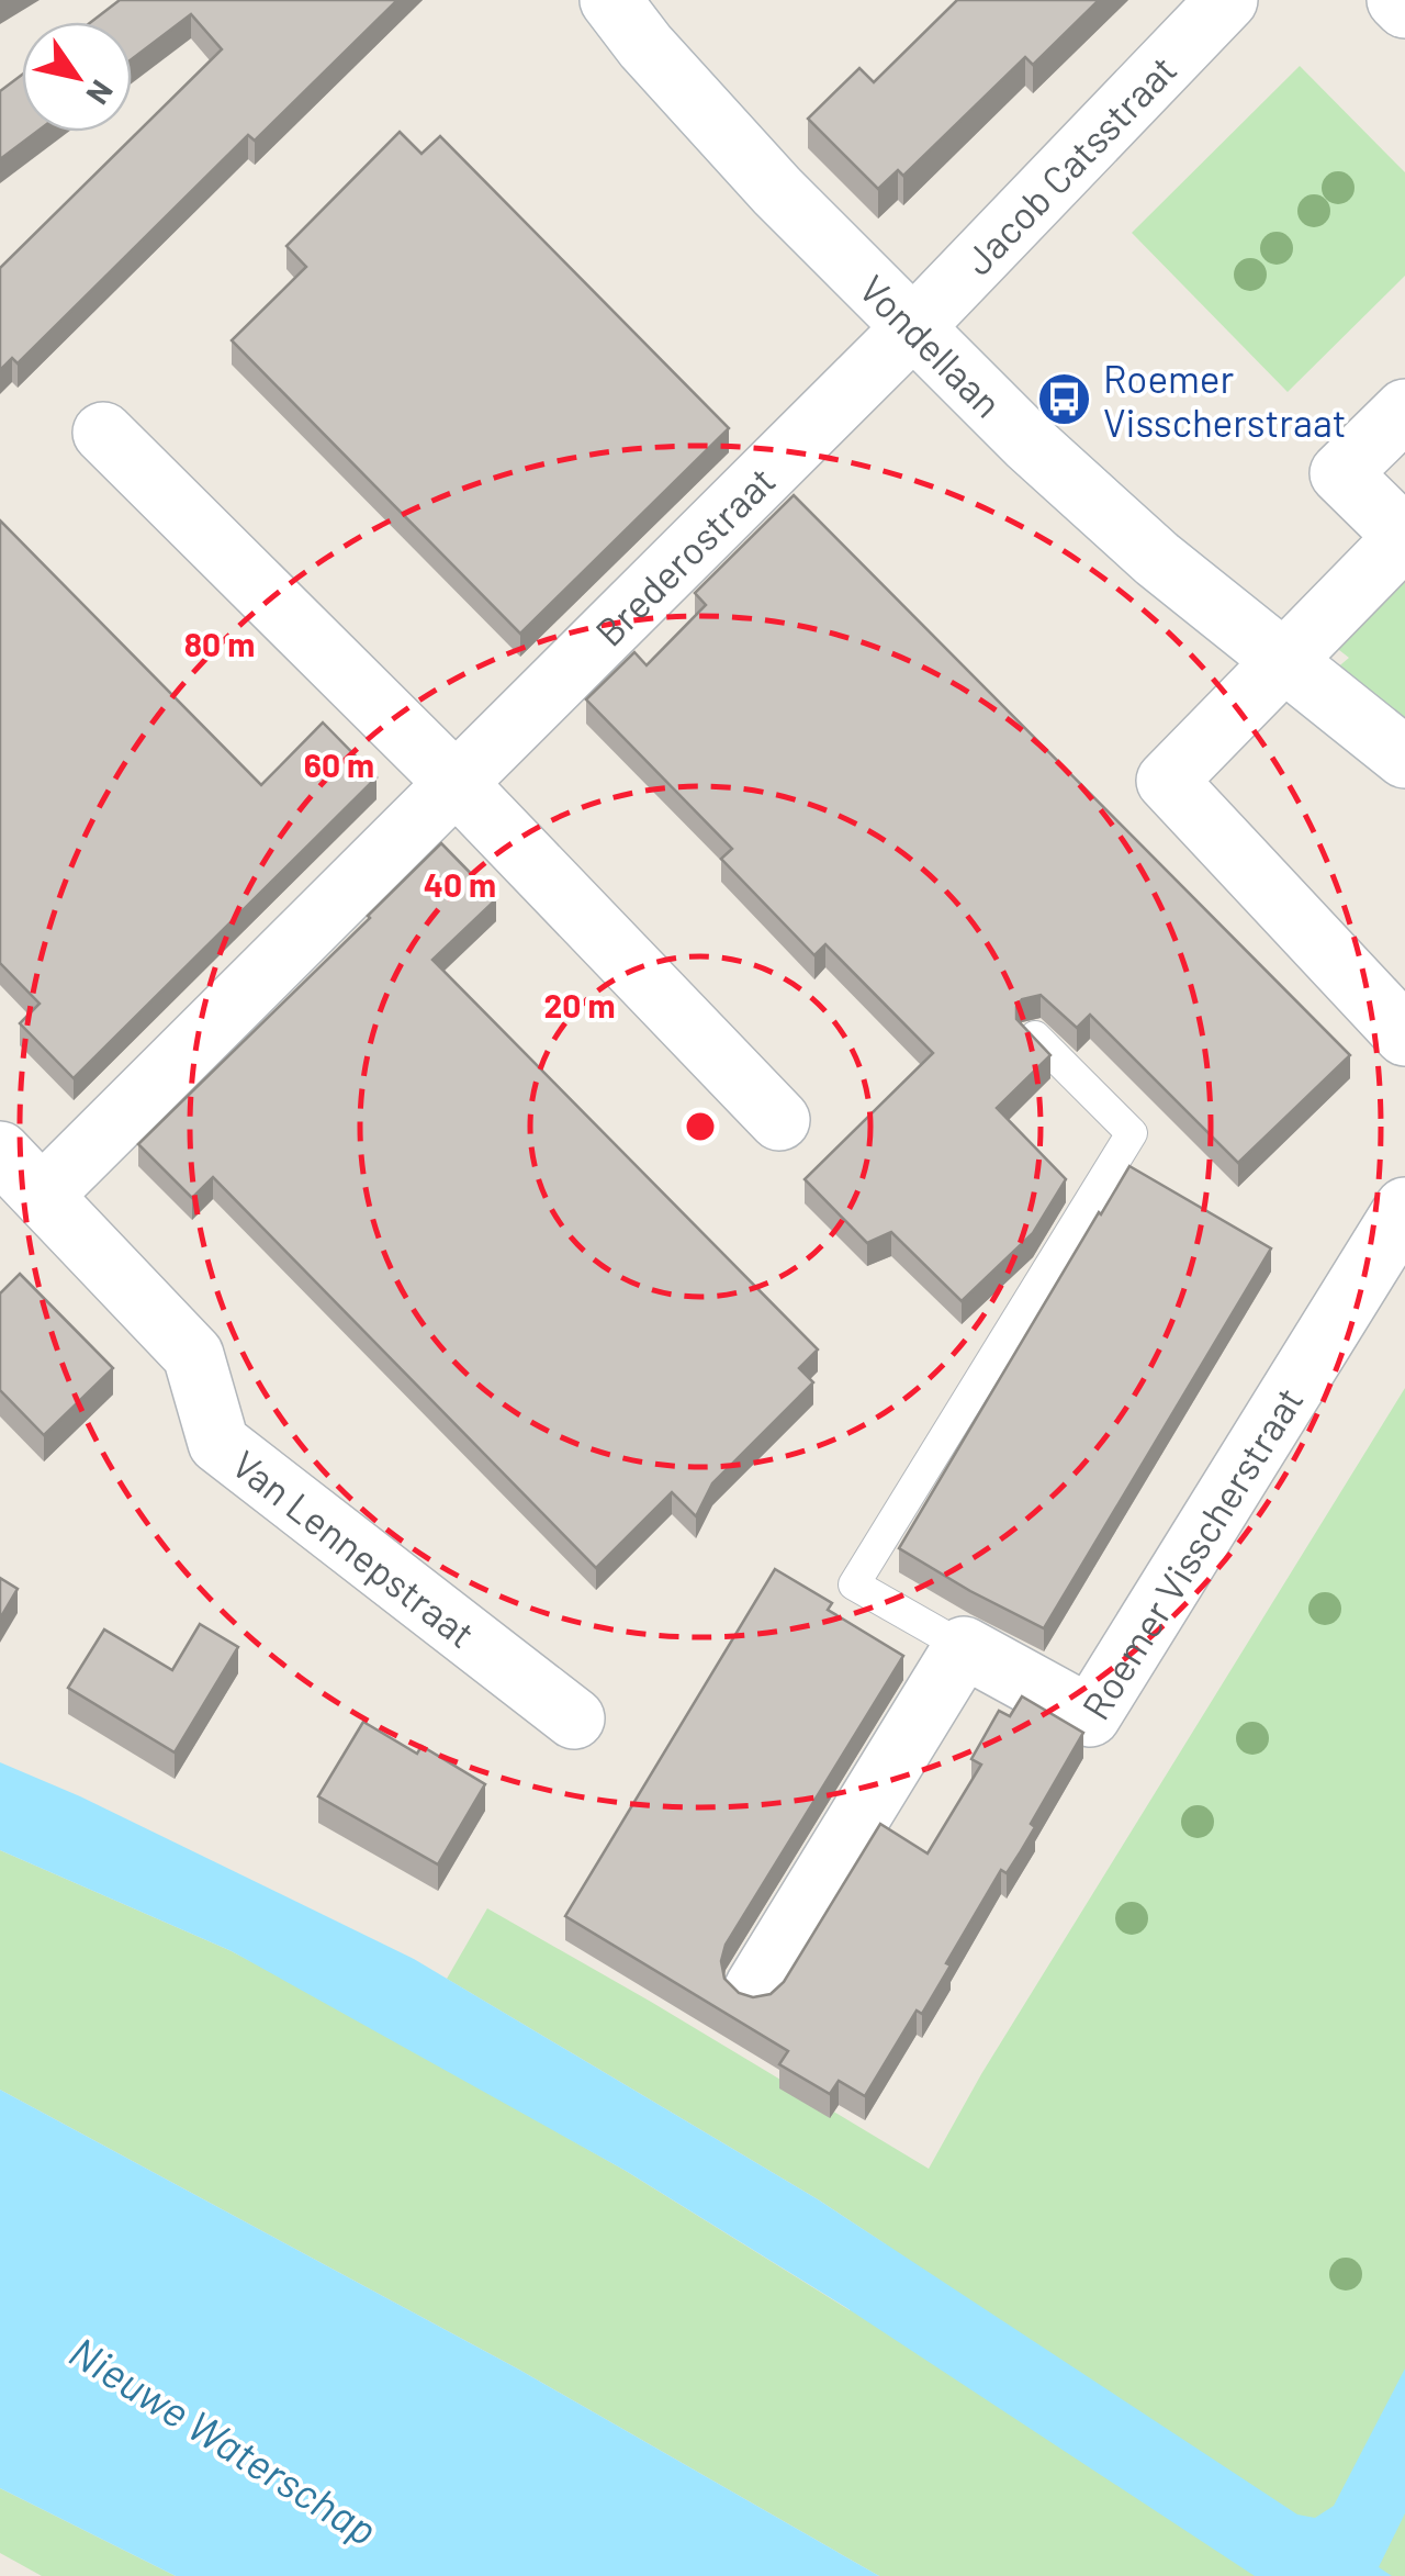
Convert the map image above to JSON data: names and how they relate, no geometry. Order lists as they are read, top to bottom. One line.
{"streets":{"street":["Jacob Catsstraat","Vondellaan","Brederostraat","Roemer Visscherstraat","Van Lennepstraat"]},"crossings":[["Jacob Catsstraat","Vondellaan"],["Jacob Catsstraat","Brederostraat"],["Vondellaan","Brederostraat"],["Brederostraat","Van Lennepstraat"]],"water":["Nieuwe Waterschap"],"places":{"bus stop":["Roemer Visscherstraat"]},"north":"bottom right","rings":["80 m","60 m","40 m","20 m"]}
